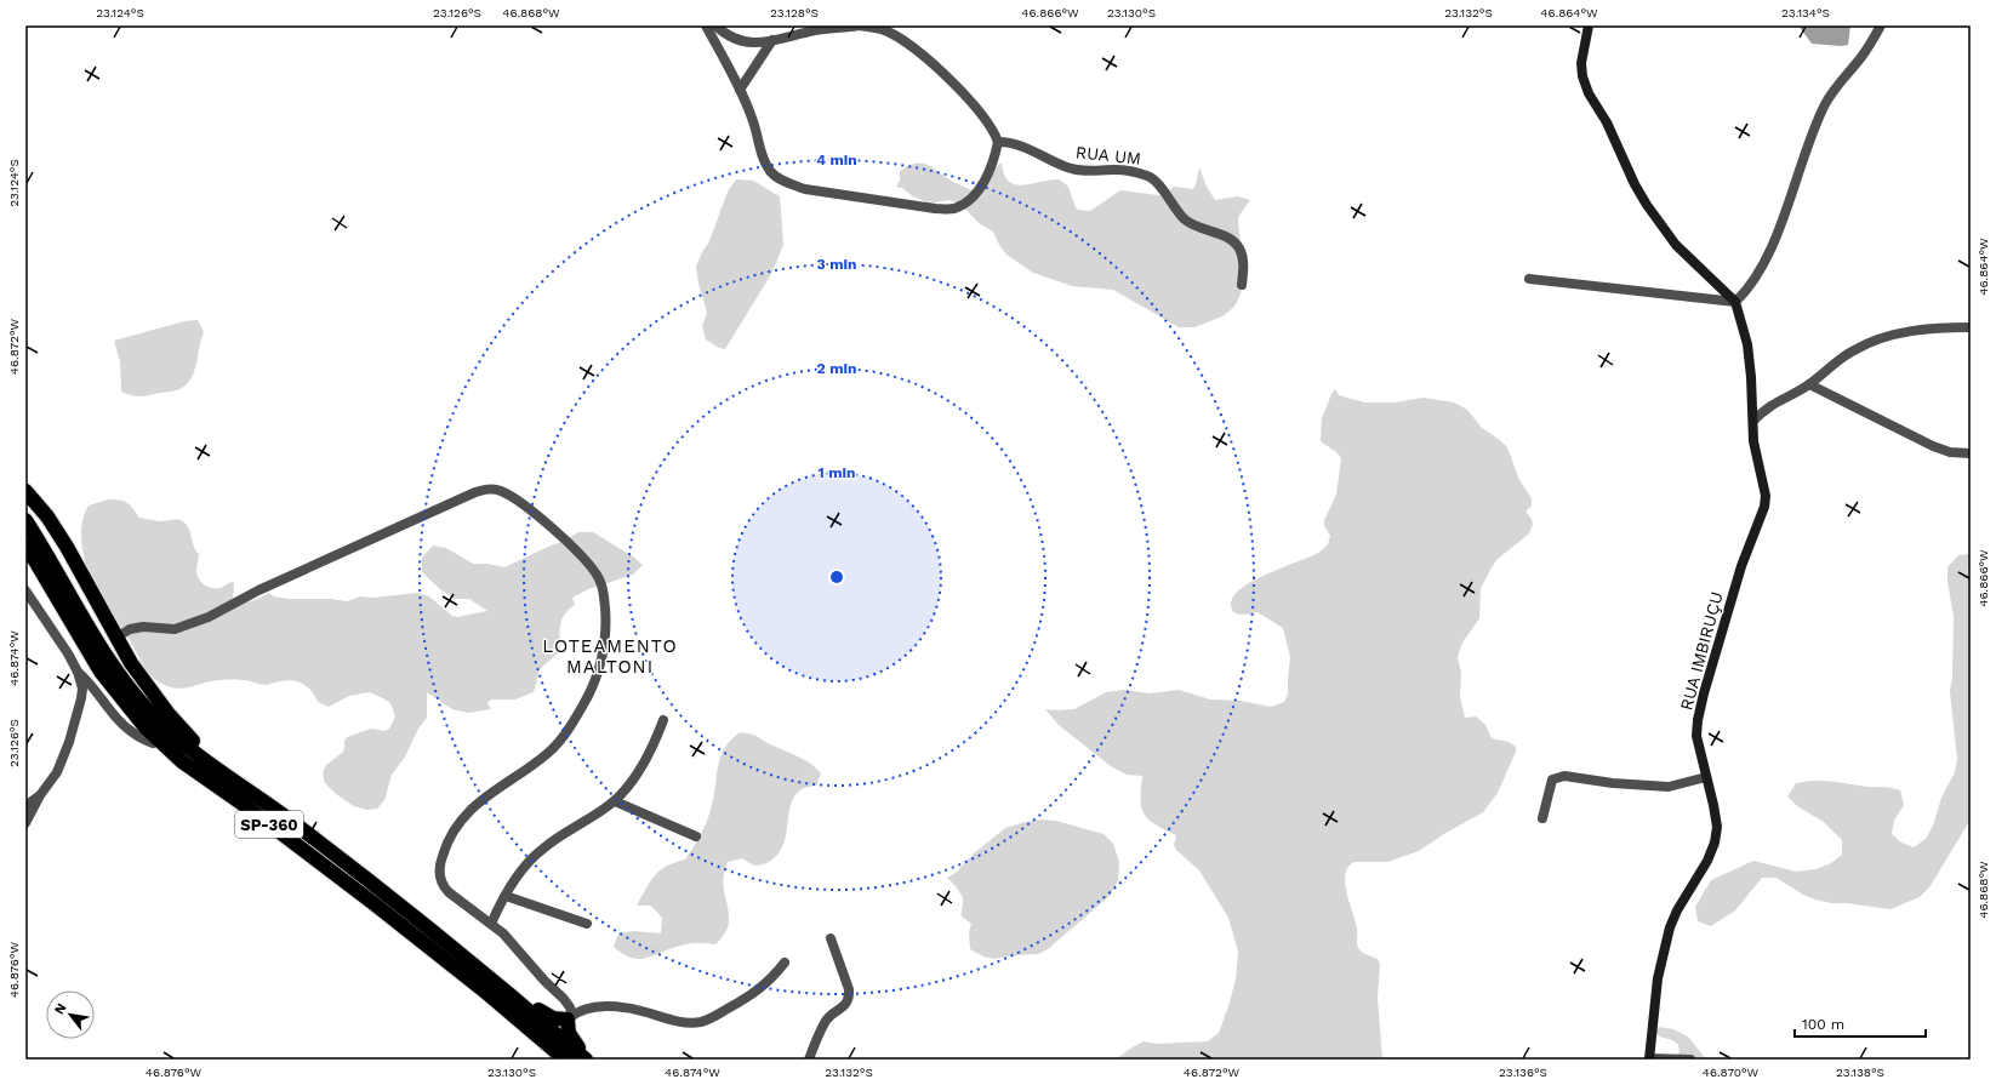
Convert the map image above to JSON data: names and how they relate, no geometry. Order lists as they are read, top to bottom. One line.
{"streets":{"highway":["SP-360"],"street":["RUA UM","RUA IMBIRUÇU"]},"districts":["LOTEAMENTO MALTONI"],"scale_bar":"100 m","north":"top left","coordinates":["23.124°S","23.126°S","46.868°W","23.128°S","46.866°W","23.130°S","23.132°S","46.864°W","23.134°S","46.872°W","46.874°W","46.876°W","23.136°S","46.870°W","23.138°S"],"rings":["4 min","3 min","2 min","1 min"]}
